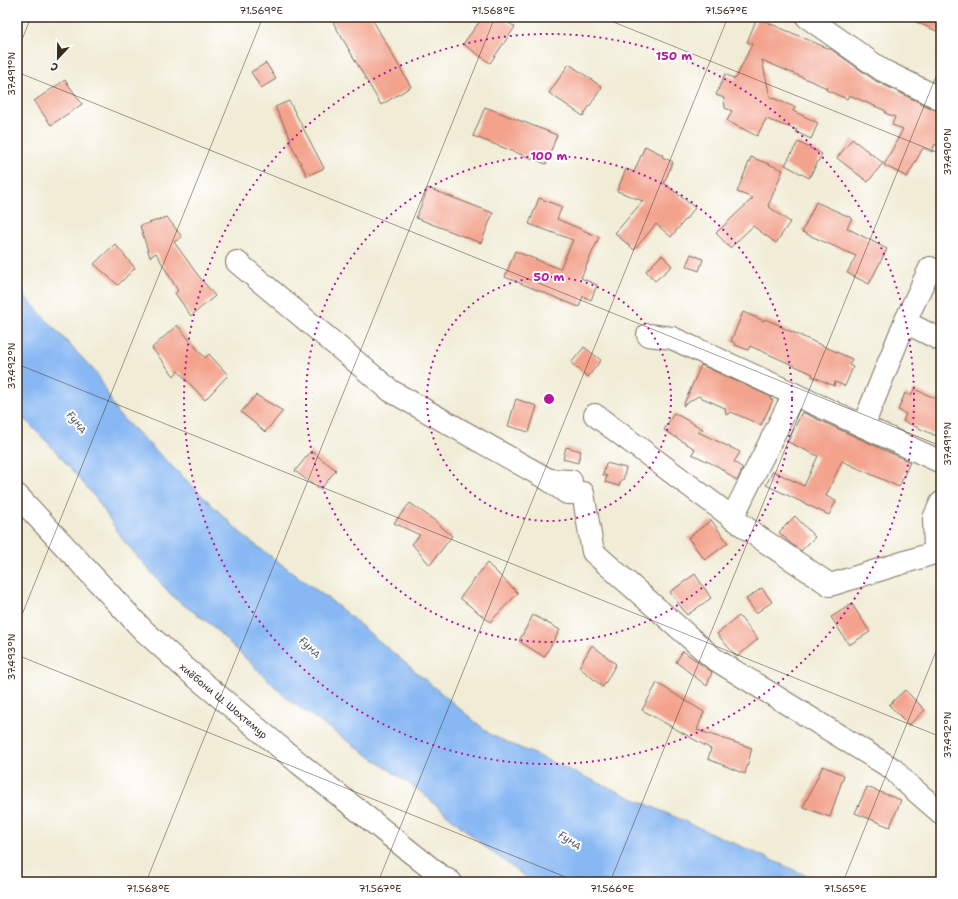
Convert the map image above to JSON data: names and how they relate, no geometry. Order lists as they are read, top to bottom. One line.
{"streets":{"street":["хиёбони Ш. Шоҳтемур"]},"water":["Ғунд"],"north":"bottom","coordinates":["71.569°E","71.568°E","71.567°E","37.491°N","37.490°N","37.492°N","37.493°N","71.566°E","71.565°E"],"rings":["150 m","100 m","50 m"]}
